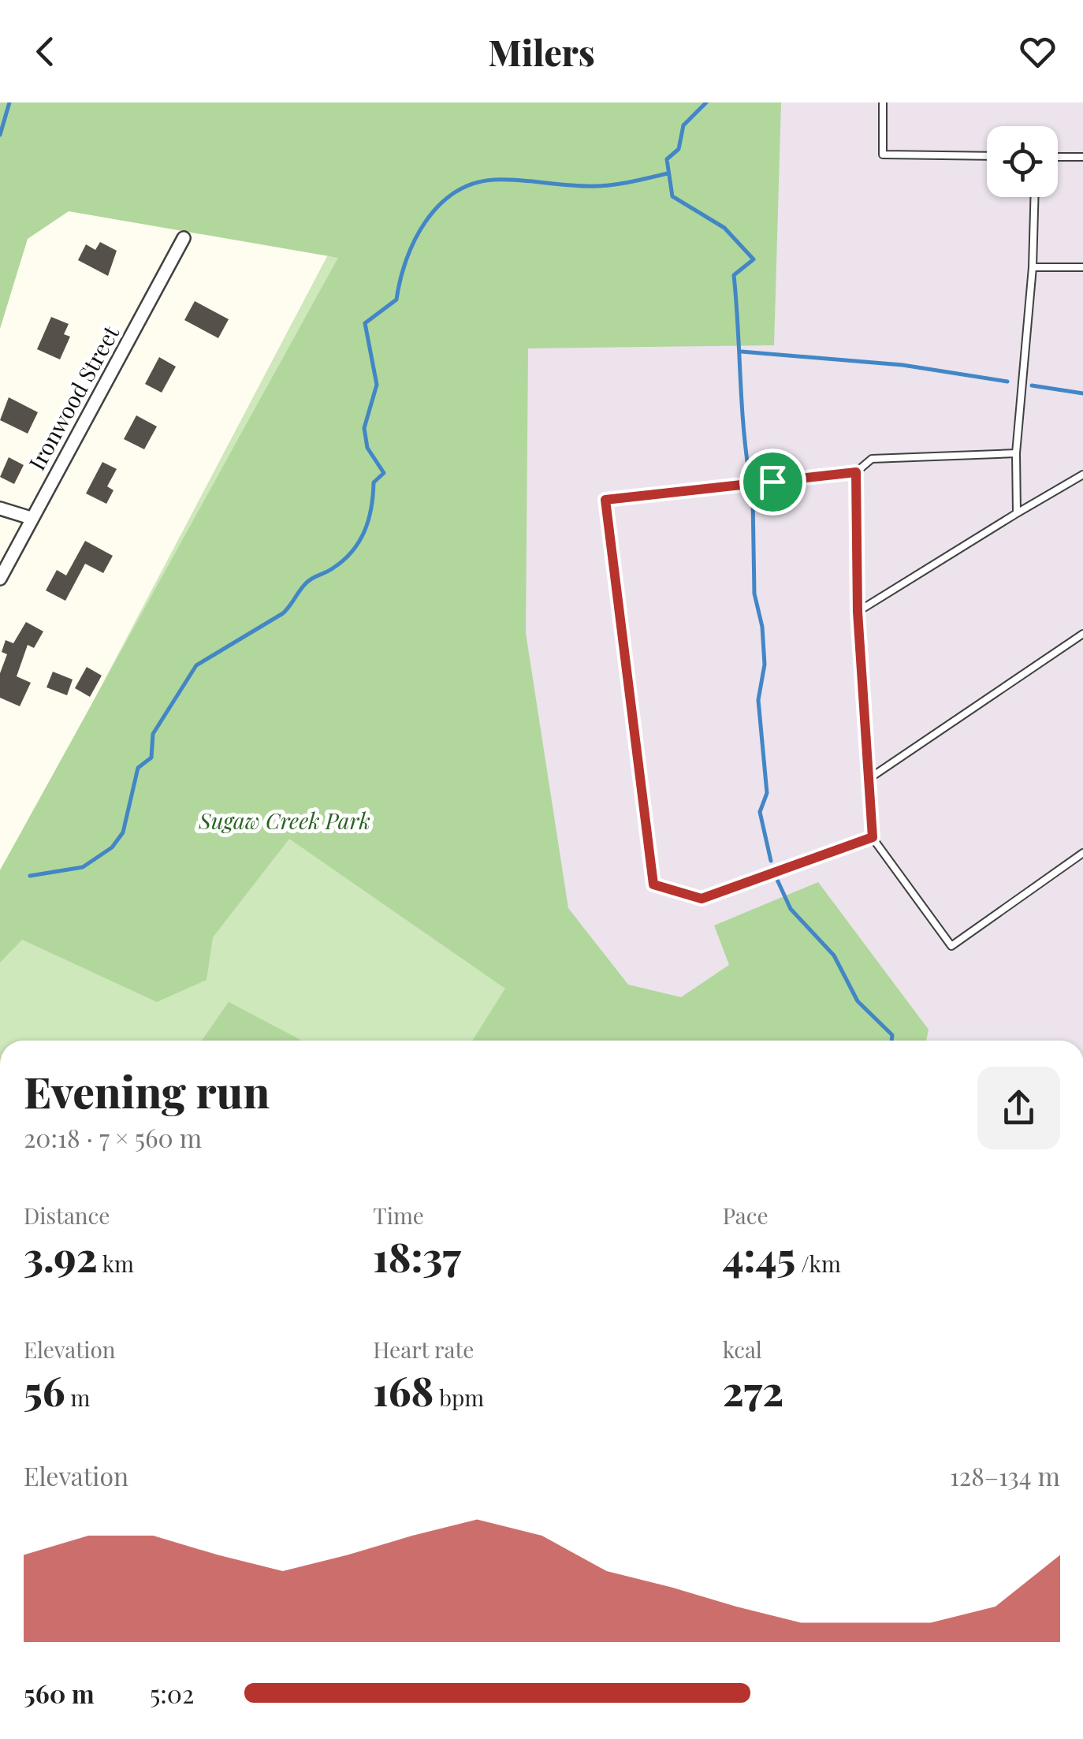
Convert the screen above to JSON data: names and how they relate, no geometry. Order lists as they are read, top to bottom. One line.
{"streets":{"street":["Ironwood Street"]},"parks":["Sugaw Creek Park"],"page":{"header":"Milers","heading":["Evening run","20:18 · 7 × 560 m"],"stats":[["Distance","3.92 km"],["Time","18:37"],["Pace","4:45 /km"],["Elevation","56 m"],["Heart rate","168 bpm"],["kcal","272"]],"chart":["Elevation","128–134 m"],"list":[{"name":"560 m","note":"5:02"}]}}
